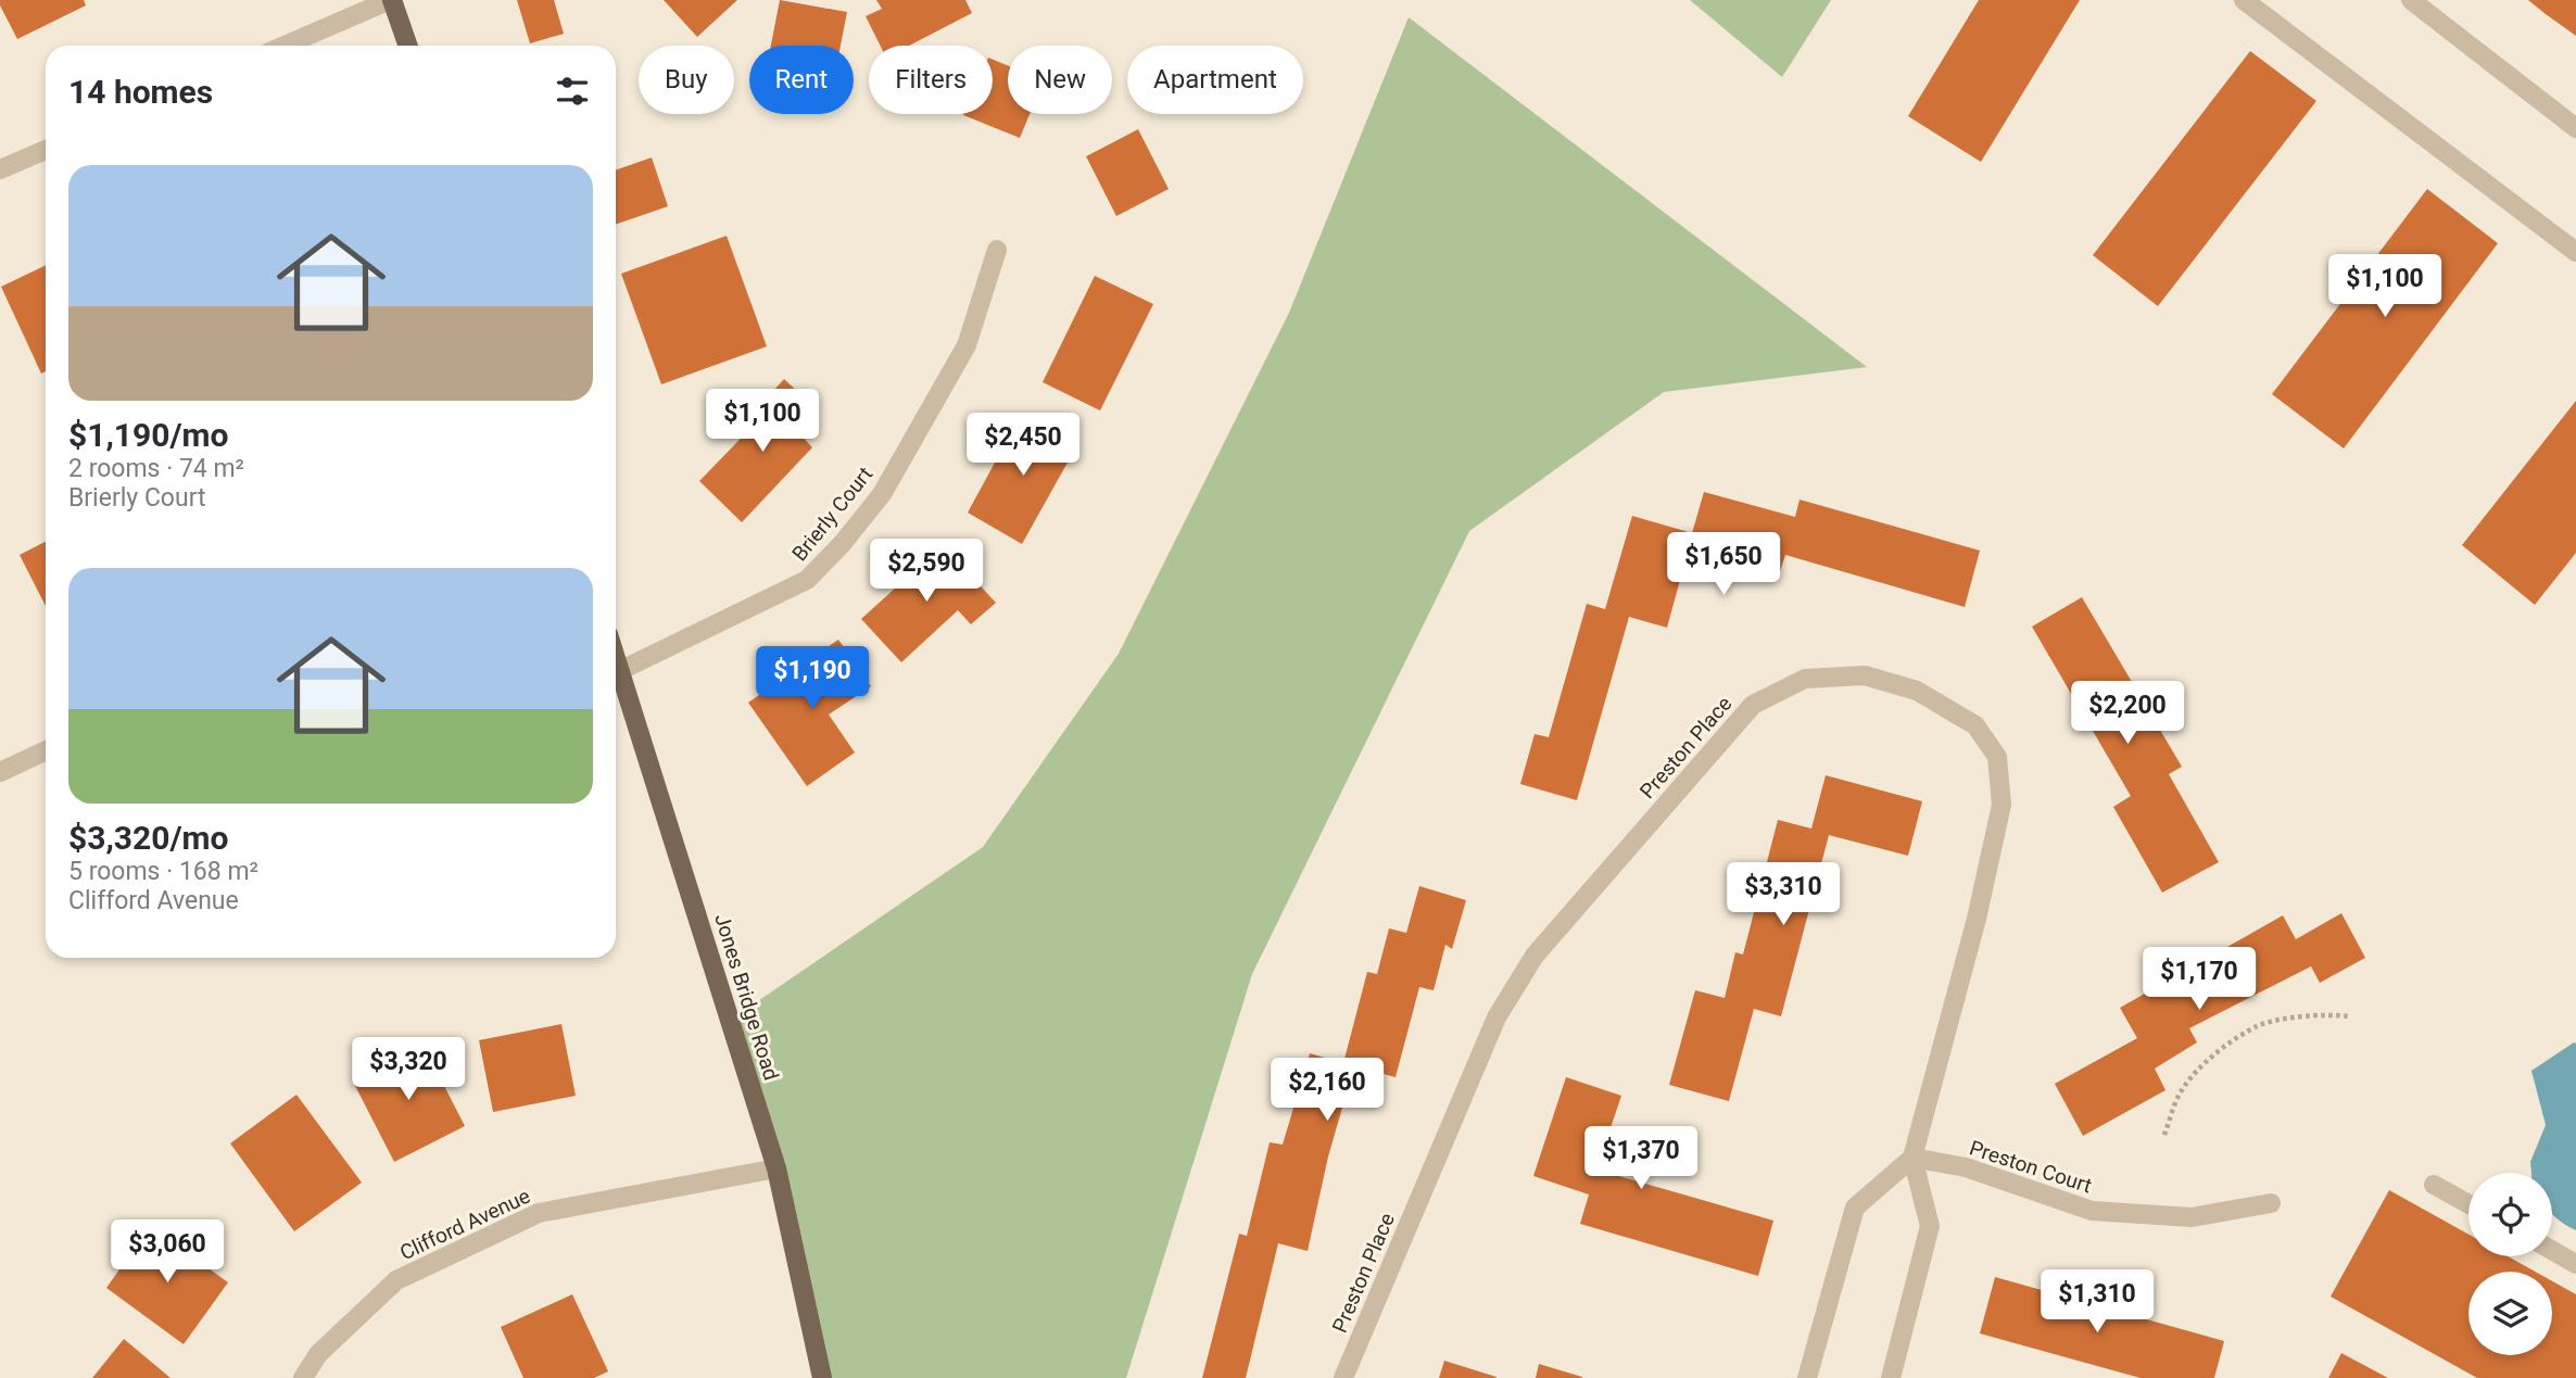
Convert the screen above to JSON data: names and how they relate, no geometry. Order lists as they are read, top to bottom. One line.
{"streets":{"main road":["Jones Bridge Road"],"street":["Brierly Court","Preston Place","Preston Court","Clifford Avenue"]},"crossings":[["Brierly Court","Jones Bridge Road"],["Preston Place","Preston Court"],["Jones Bridge Road","Clifford Avenue"]],"page":{"chip":["Buy","Rent","Filters","New","Apartment"],"heading":"14 homes","list":[{"name":"$1,190/mo","note":"2 rooms · 74 m² · Brierly Court"},{"name":"$3,320/mo","note":"5 rooms · 168 m² · Clifford Avenue"}],"price":["$1,100","$1,100","$2,450","$1,650","$2,590","$1,190","$2,200","$3,310","$1,170","$3,320","$2,160","$1,370","$3,060","$1,310"]}}
